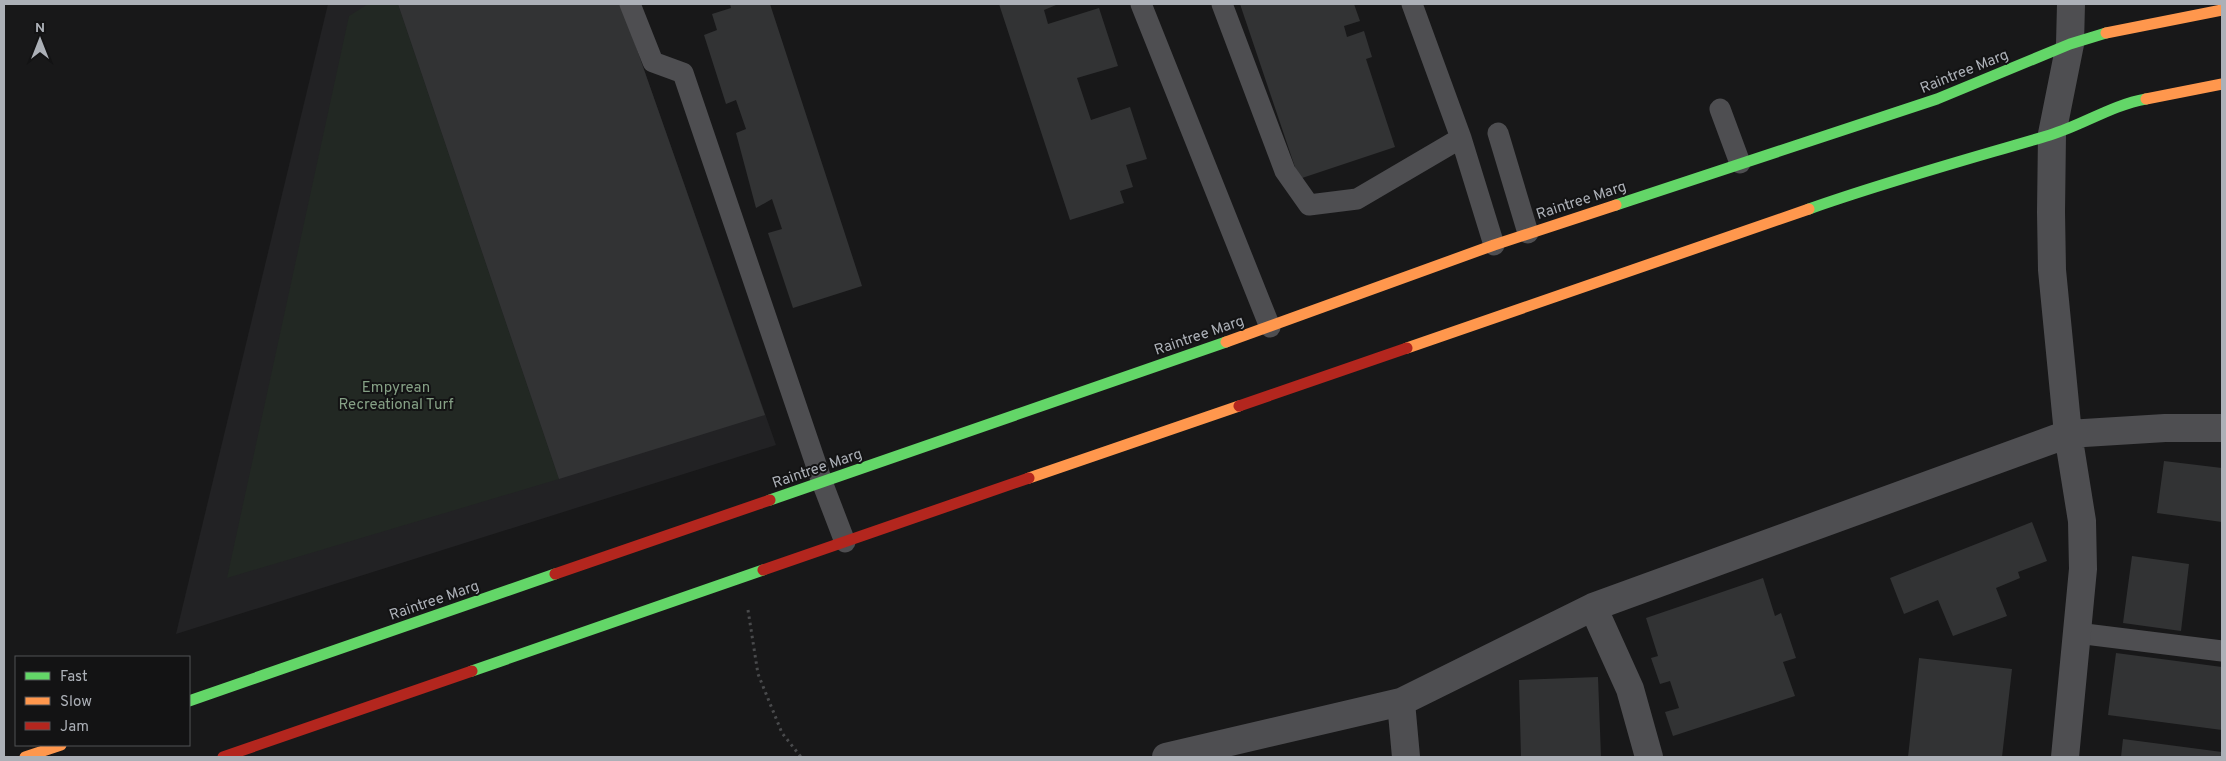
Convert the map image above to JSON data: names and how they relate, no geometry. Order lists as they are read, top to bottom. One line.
{"streets":{"main road":["Raintree Marg"]},"parks":["Empyrean Recreational Turf"],"legend":["Fast","Slow","Jam"],"north":"top"}
